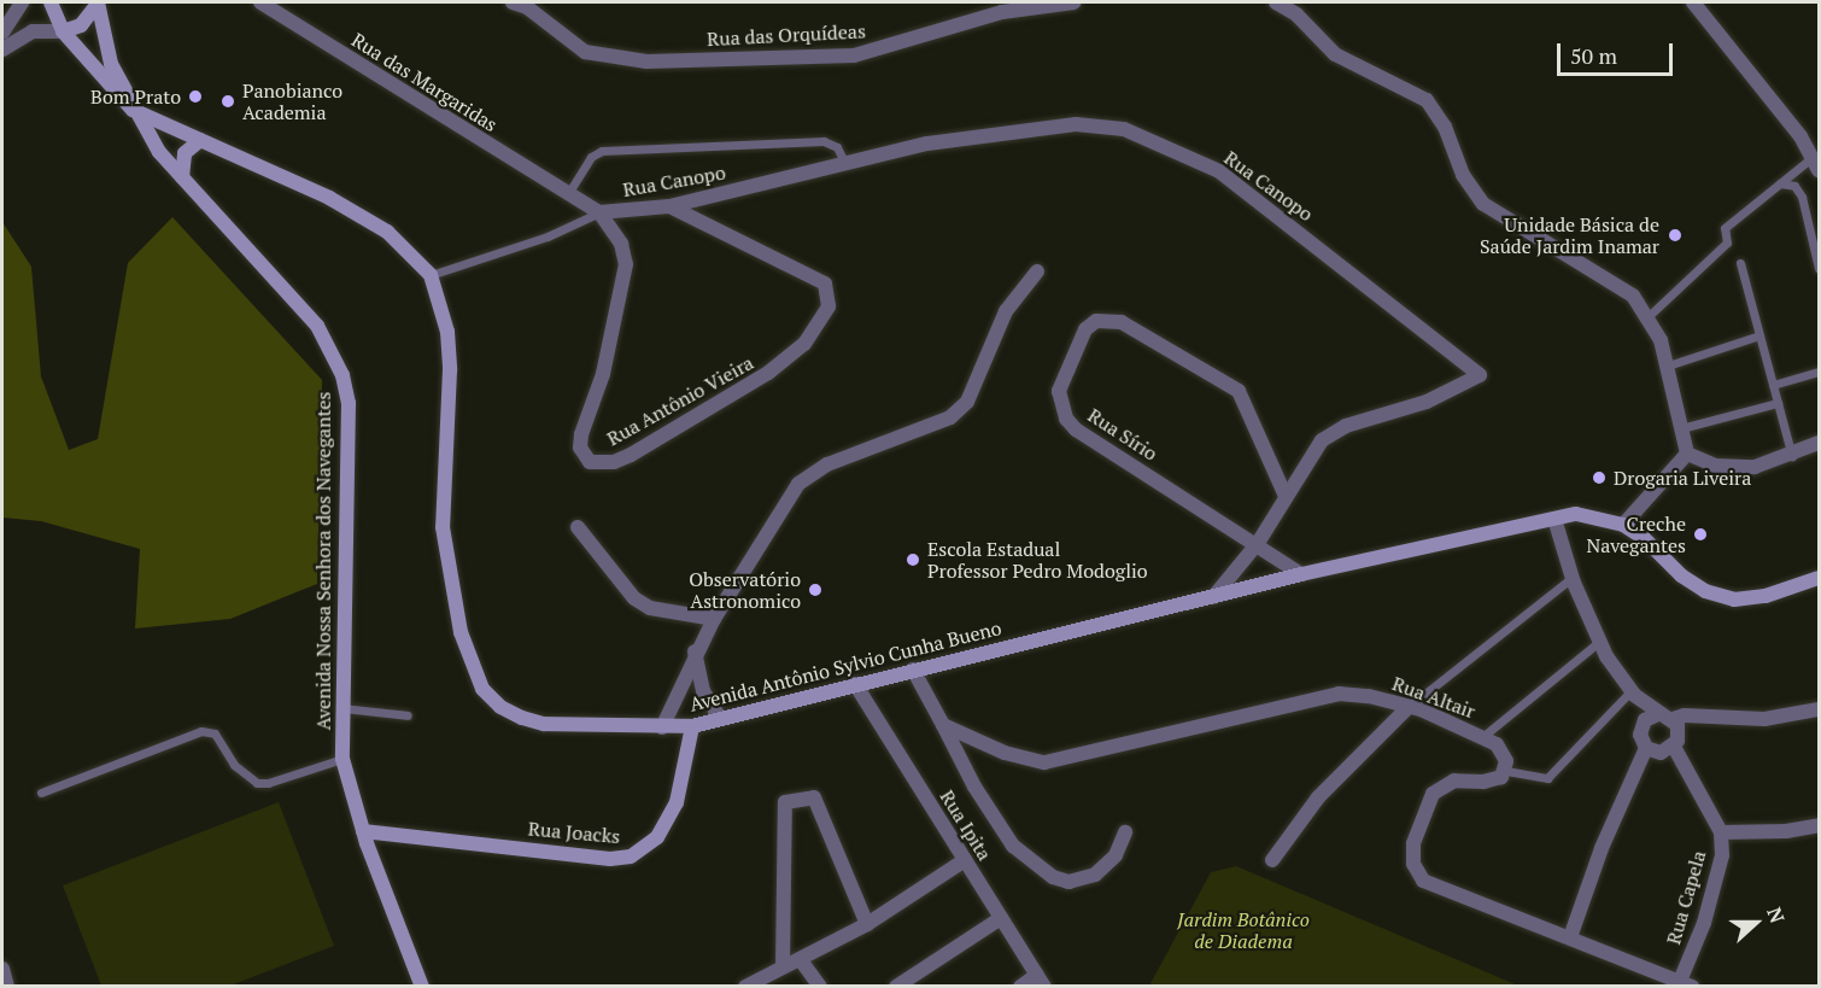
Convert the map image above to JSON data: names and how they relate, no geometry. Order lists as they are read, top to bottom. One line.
{"streets":{"main road":["Avenida Nossa Senhora dos Navegantes","Avenida Antônio Sylvio Cunha Bueno","Rua Joacks"],"street":["Rua das Orquídeas","Rua das Margaridas","Rua Canopo","Rua Antônio Vieira","Rua Sírio","Rua Altair","Rua Ipita","Rua Capela"]},"crossings":[["Rua das Margaridas","Rua Canopo"],["Rua das Margaridas","Rua Antônio Vieira"],["Rua Canopo","Rua Antônio Vieira"],["Rua Canopo","Rua Sírio"],["Rua Canopo","Avenida Antônio Sylvio Cunha Bueno"],["Rua Sírio","Avenida Antônio Sylvio Cunha Bueno"],["Avenida Nossa Senhora dos Navegantes","Avenida Antônio Sylvio Cunha Bueno"],["Avenida Nossa Senhora dos Navegantes","Rua Joacks"],["Avenida Antônio Sylvio Cunha Bueno","Rua Ipita"],["Avenida Antônio Sylvio Cunha Bueno","Rua Joacks"]],"parks":["Jardim Botânico de Diadema"],"places":["Bom Prato","Panobianco Academia","Unidade Básica de Saúde Jardim Inamar","Drogaria Liveira","Creche Navegantes","Escola Estadual Professor Pedro Modoglio","Observatório Astronomico"],"scale_bar":"50 m","north":"right"}
